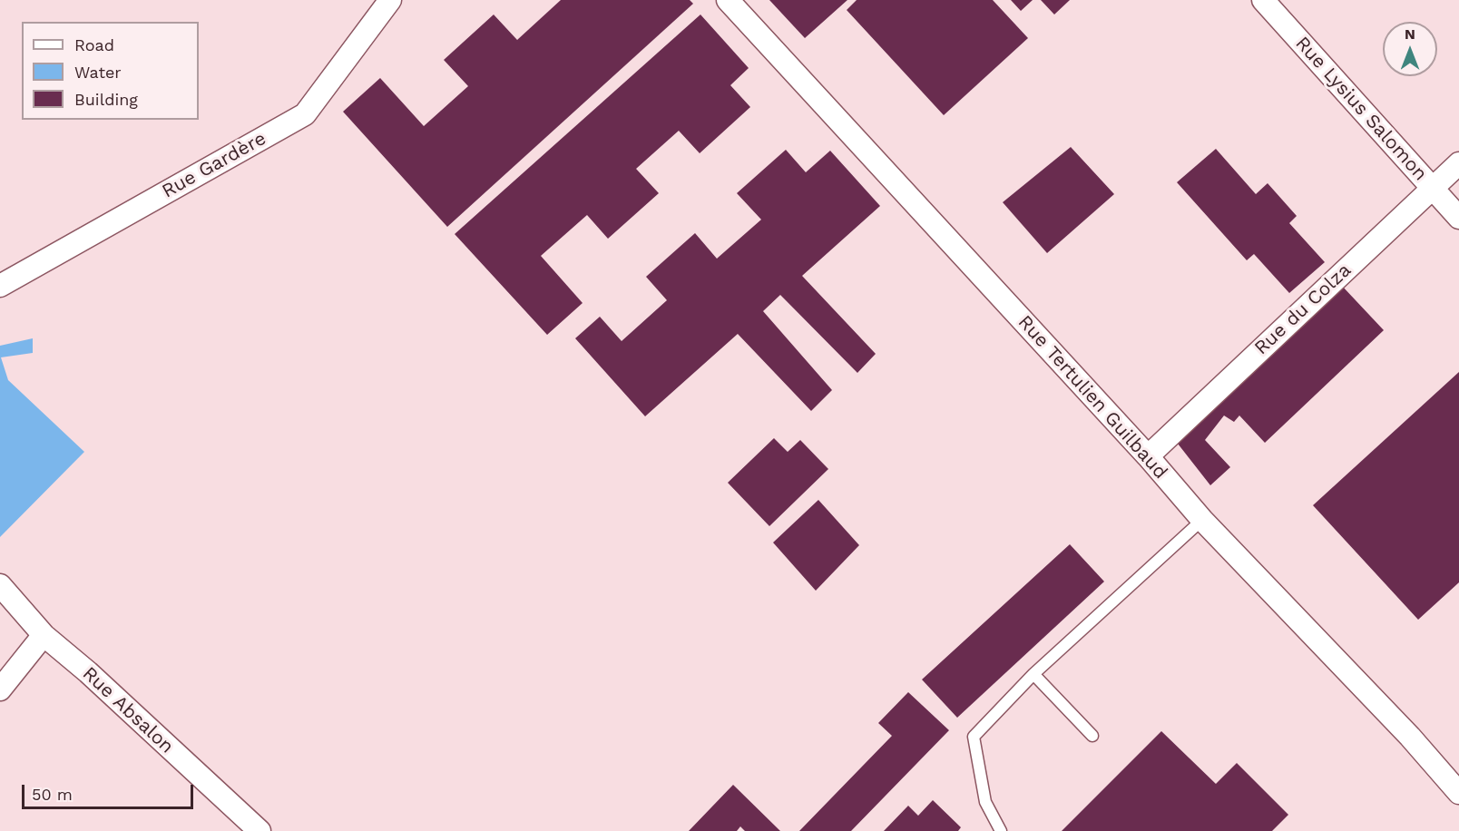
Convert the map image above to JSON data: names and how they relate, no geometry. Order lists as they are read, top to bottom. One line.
{"streets":{"street":["Rue Lysius Salomon","Rue Gardère","Rue du Colza","Rue Tertulien Guilbaud","Rue Absalon"]},"crossings":[["Rue Lysius Salomon","Rue du Colza"],["Rue du Colza","Rue Tertulien Guilbaud"]],"legend":["Road","Water","Building"],"scale_bar":"50 m","north":"top"}
